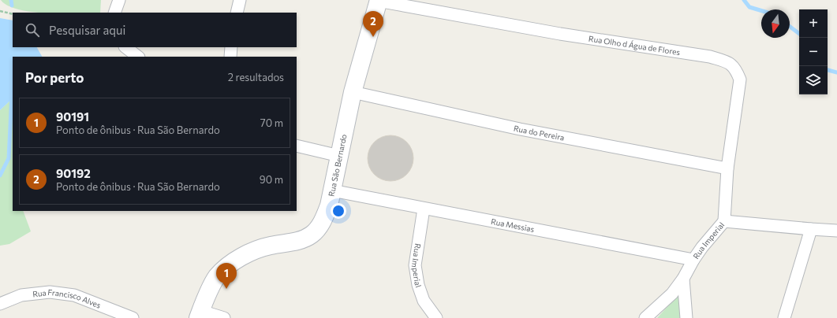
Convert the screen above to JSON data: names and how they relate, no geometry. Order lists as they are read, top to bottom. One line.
{"streets":{"street":["Rua Olho d Água de Flores","Rua do Pereira","Rua São Bernardo","Rua Messias","Rua Imperial","Rua Francisco Alves"]},"crossings":[["Rua Olho d Água de Flores","Rua do Pereira"],["Rua Olho d Água de Flores","Rua São Bernardo"],["Rua Olho d Água de Flores","Rua Imperial"],["Rua do Pereira","Rua São Bernardo"],["Rua São Bernardo","Rua Messias"],["Rua Messias","Rua Imperial"]],"north":"bottom","page":{"map_buttons":["+","−"],"pins":["2","1"],"search":"Pesquisar aqui","heading":["Por perto","2 resultados"],"list":[{"mark":"1","name":"90191","note":"Ponto de ônibus · Rua São Bernardo","value":"70 m"},{"mark":"2","name":"90192","note":"Ponto de ônibus · Rua São Bernardo","value":"90 m"}]}}
